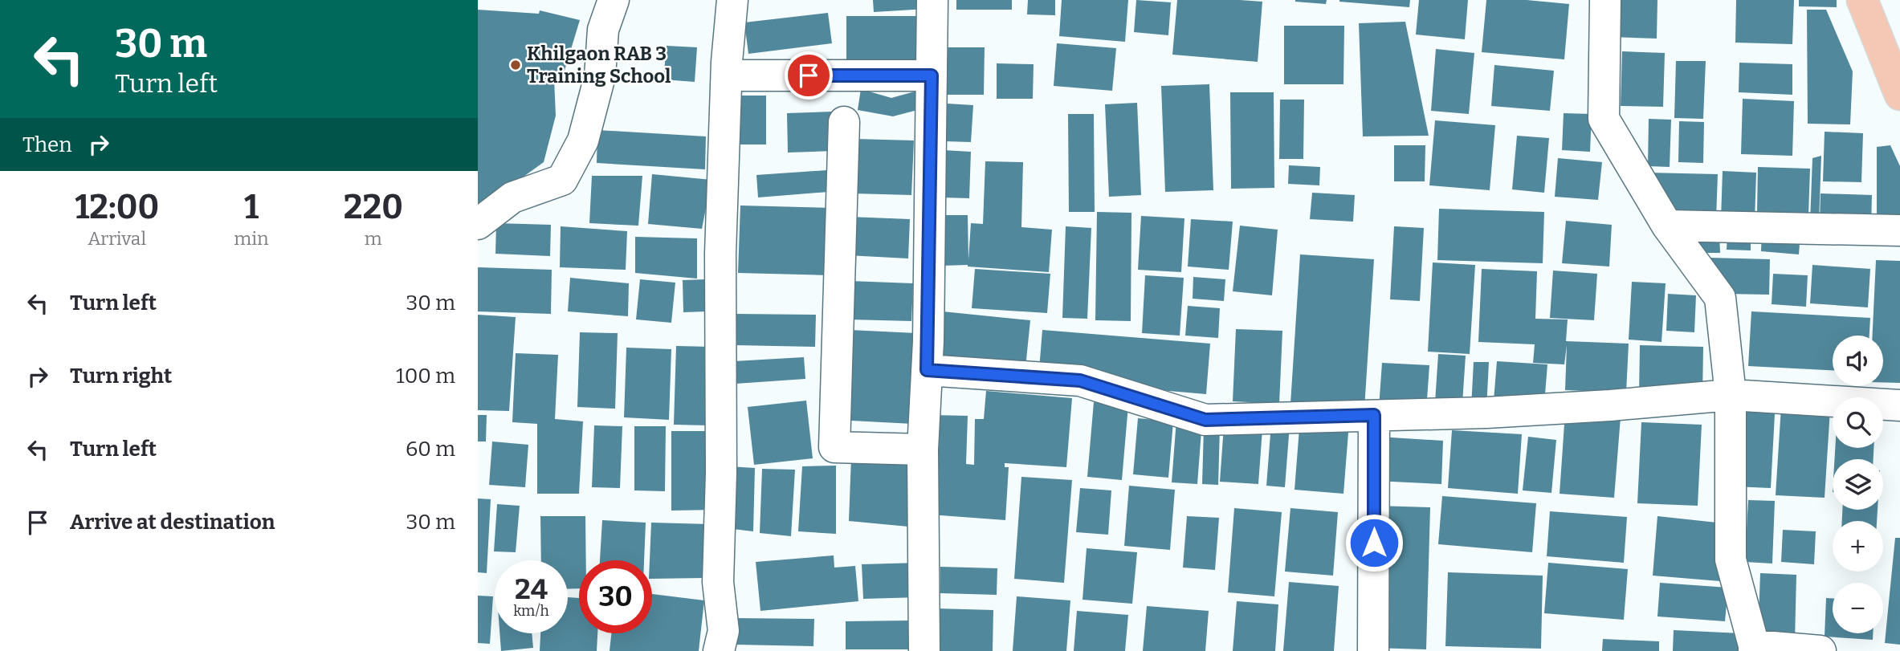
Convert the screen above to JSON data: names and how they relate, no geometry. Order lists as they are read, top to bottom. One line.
{"places":["Khilgaon RAB 3 Training School"],"page":{"turn":["30 m","Turn left"],"then":"Then","eta":["12:00","Arrival","1","min","220","m"],"list":[{"name":"Turn left","value":"30 m"},{"name":"Turn right","value":"100 m"},{"name":"Turn left","value":"60 m"},{"name":"Arrive at destination","value":"30 m"}],"map_buttons":["+","−"],"speed":"24 km/h","limit":"30"}}
